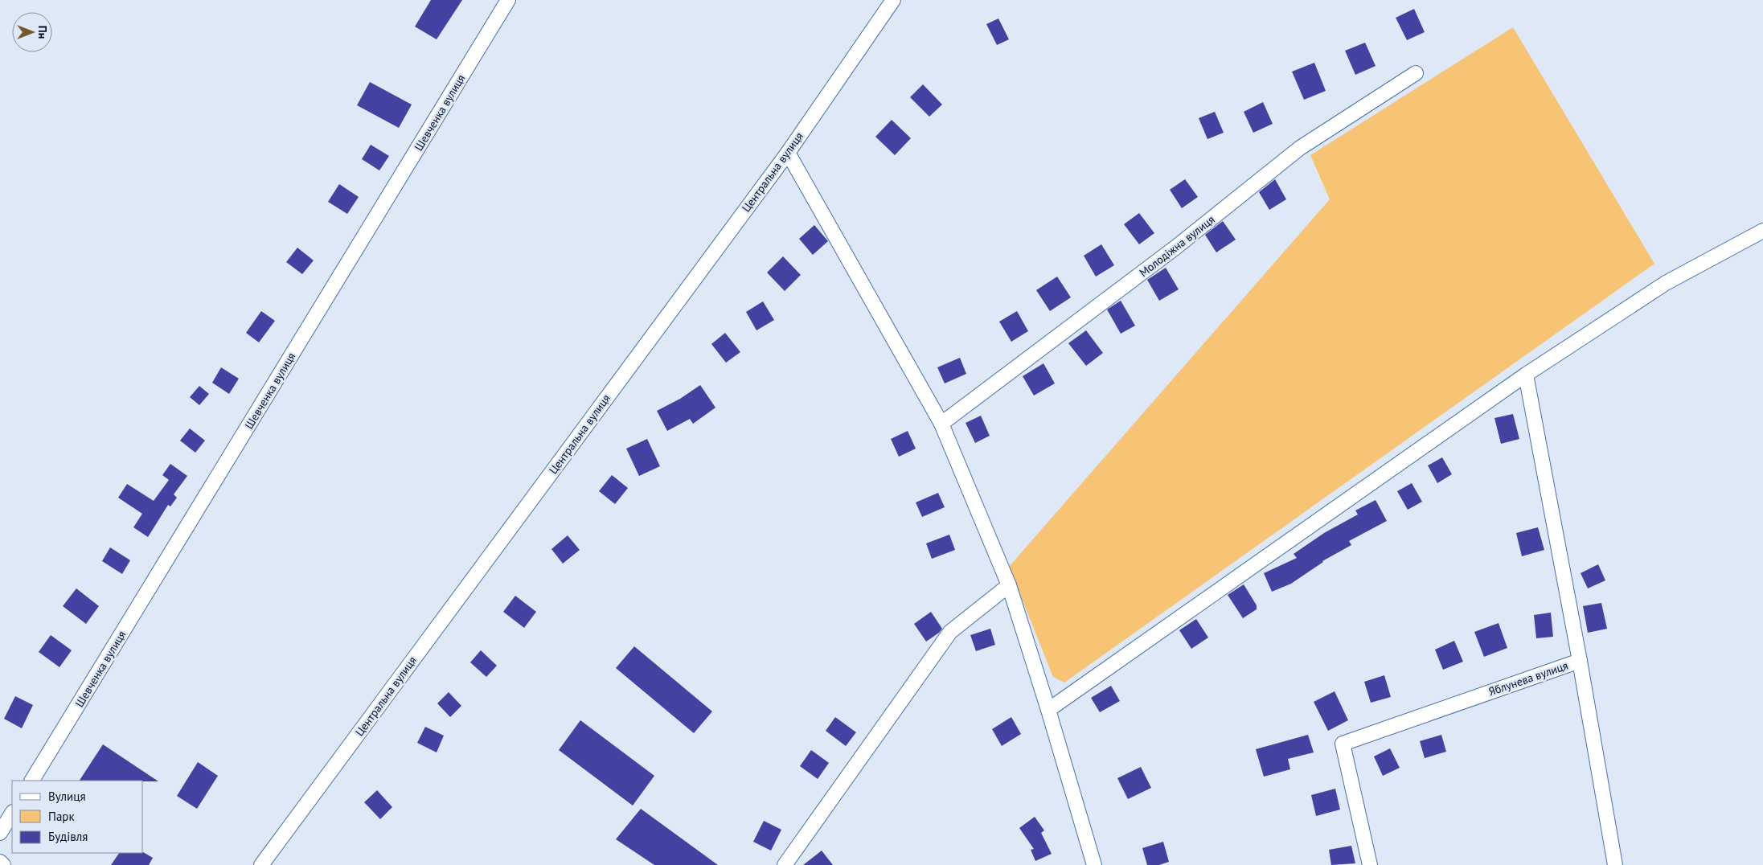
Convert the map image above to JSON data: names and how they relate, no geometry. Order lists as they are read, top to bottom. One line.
{"streets":{"street":["Шевченка вулиця","Центральна вулиця","Молодіжна вулиця","Яблунева вулиця"]},"legend":["Вулиця","Парк","Будівля"],"north":"right"}
